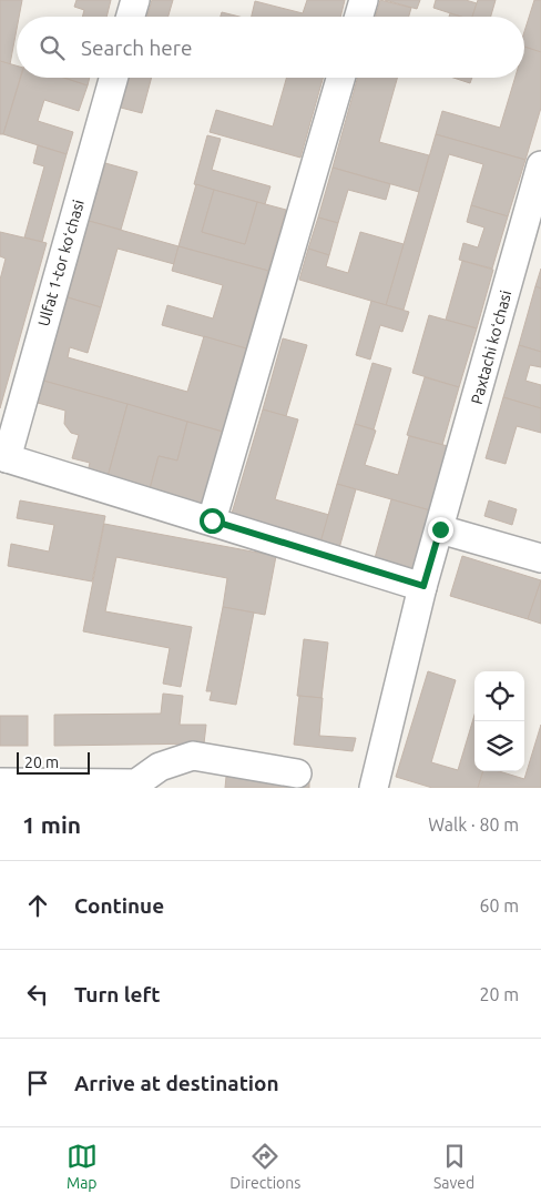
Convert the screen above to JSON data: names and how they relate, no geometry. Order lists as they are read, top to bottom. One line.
{"streets":{"street":["Ulfat 1-tor koʻchasi","Paxtachi koʻchasi"]},"scale_bar":"20 m","page":{"search":"Search here","scale":"20 m","heading":["1 min","Walk · 80 m"],"list":[["Continue","60 m"],["Turn left","20 m"],"Arrive at destination"],"nav":["Map","Directions","Saved"]}}
